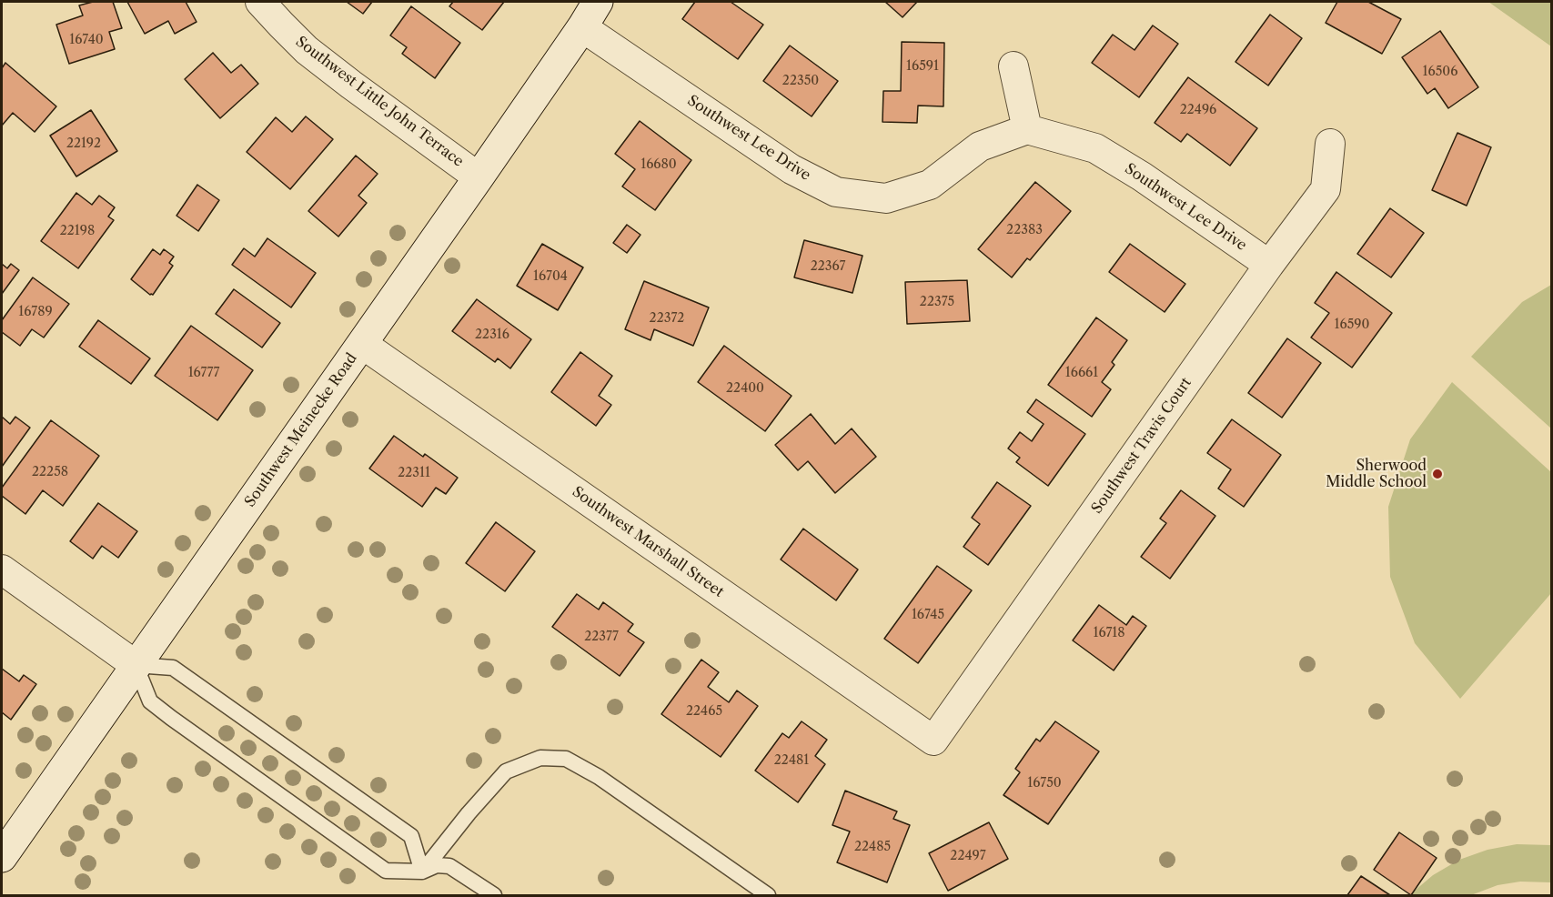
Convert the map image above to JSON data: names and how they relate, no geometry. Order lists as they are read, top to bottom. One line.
{"streets":{"main road":["Southwest Meinecke Road"],"street":["Southwest Little John Terrace","Southwest Lee Drive","Southwest Travis Court","Southwest Marshall Street"]},"crossings":[["Southwest Little John Terrace","Southwest Meinecke Road"],["Southwest Lee Drive","Southwest Meinecke Road"],["Southwest Lee Drive","Southwest Travis Court"],["Southwest Meinecke Road","Southwest Marshall Street"],["Southwest Travis Court","Southwest Marshall Street"]],"places":["Sherwood Middle School"],"house_numbers":["16740","16591","16506","22350","22496","22192","16680","22383","22198","22367","16704","22375","16789","22372","16590","22316","16777","16661","22400","22258","22311","16745","16718","22377","22465","22481","16750","22485","22497"]}
